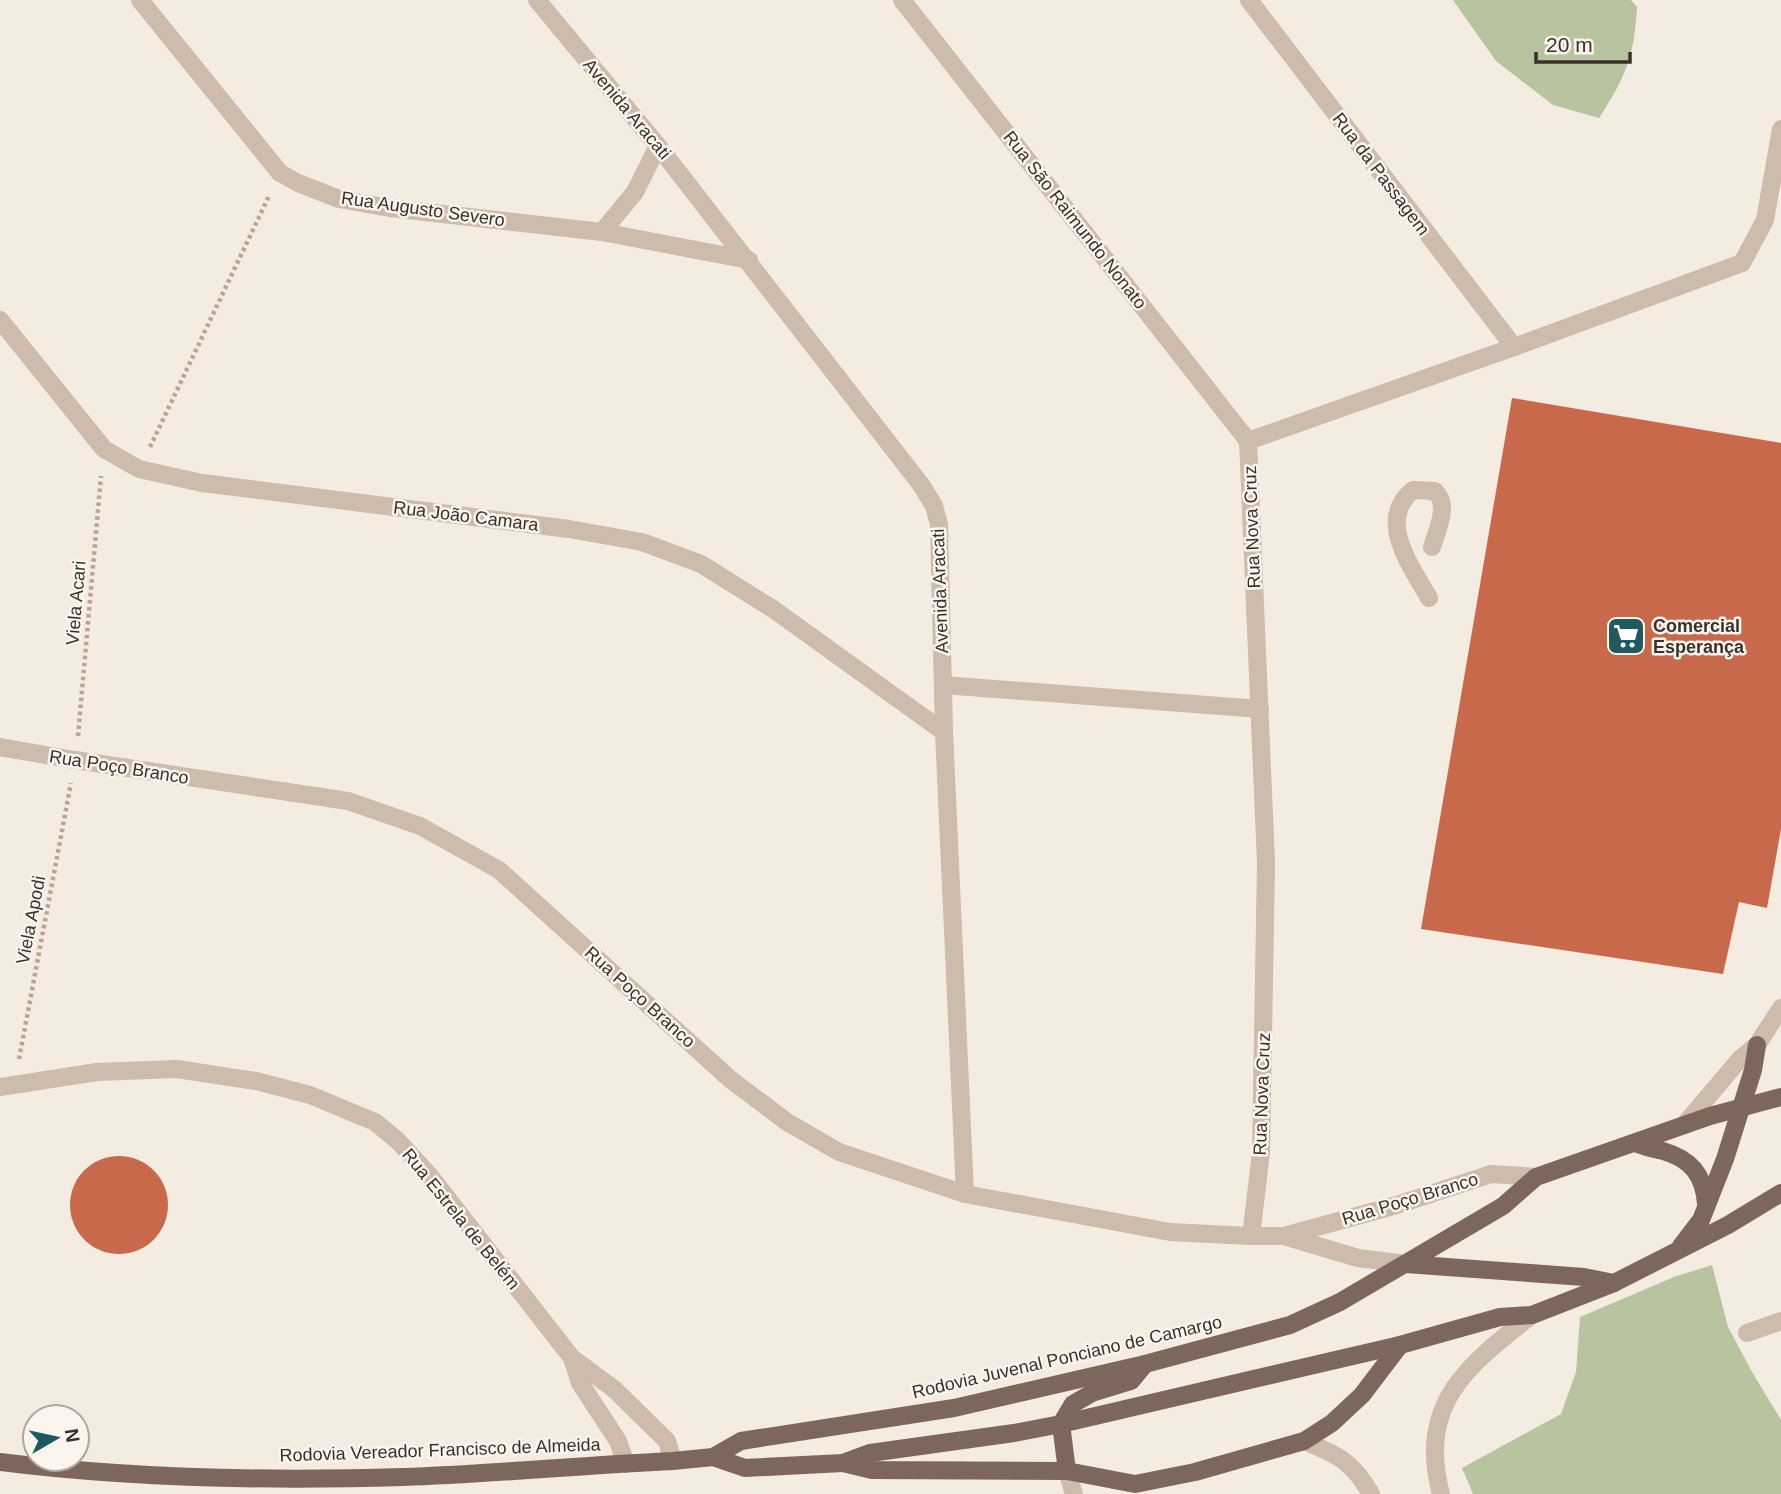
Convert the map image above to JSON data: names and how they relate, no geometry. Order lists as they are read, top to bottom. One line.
{"streets":{"main road":["Rodovia Juvenal Ponciano de Camargo","Rodovia Vereador Francisco de Almeida"],"street":["Avenida Aracati","Rua da Passagem","Rua Augusto Severo","Rua São Raimundo Nonato","Rua João Camara","Rua Nova Cruz","Rua Poço Branco","Rua Estrela de Belém"],"path":["Viela Acari","Viela Apodi"]},"crossings":[["Avenida Aracati","Rua Augusto Severo"],["Avenida Aracati","Rua João Camara"],["Avenida Aracati","Rua Poço Branco"],["Rua da Passagem","Rua Nova Cruz"],["Rua São Raimundo Nonato","Rua Nova Cruz"],["Rua João Camara","Viela Acari"],["Rua Nova Cruz","Rua Poço Branco"],["Viela Acari","Rua Poço Branco"],["Viela Acari","Viela Apodi"],["Rua Poço Branco","Viela Apodi"],["Rua Poço Branco","Rodovia Juvenal Ponciano de Camargo"],["Viela Apodi","Rua Estrela de Belém"],["Rua Estrela de Belém","Rodovia Vereador Francisco de Almeida"],["Rodovia Juvenal Ponciano de Camargo","Rodovia Vereador Francisco de Almeida"]],"places":{"supermarket":["Comercial Esperança"]},"scale_bar":"20 m","north":"right"}
